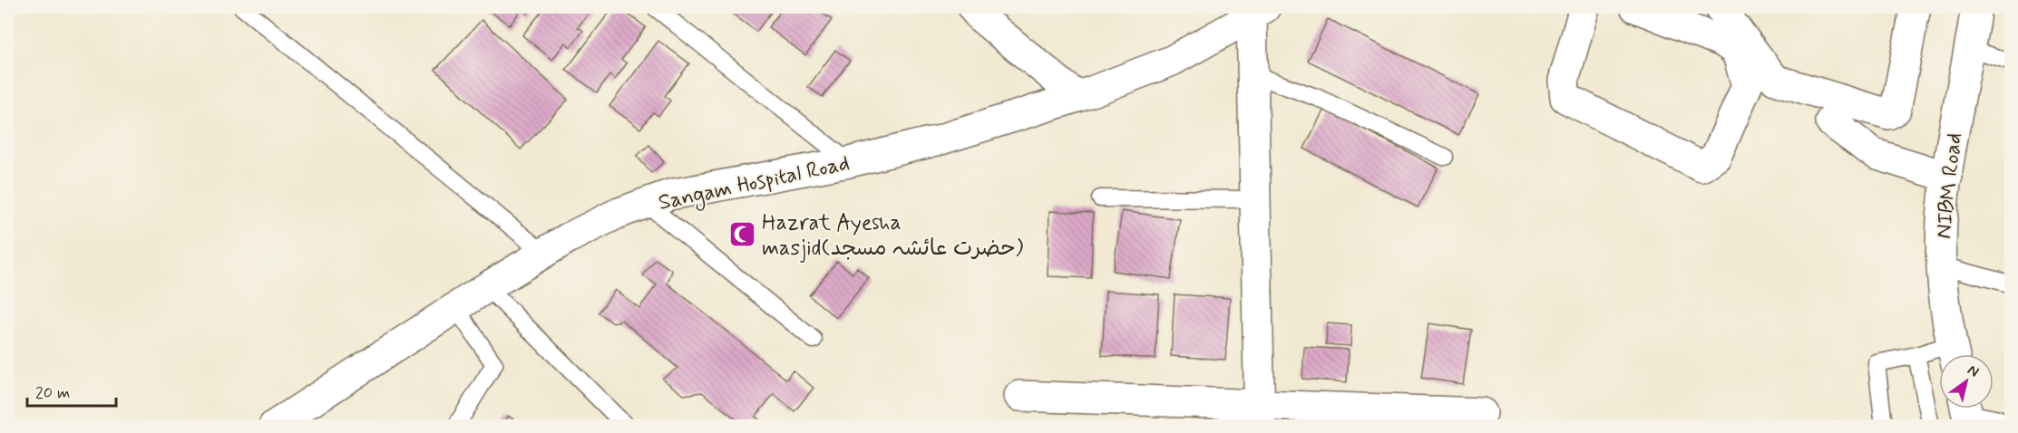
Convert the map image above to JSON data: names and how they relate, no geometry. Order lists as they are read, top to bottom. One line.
{"streets":{"street":["Sangam Hospital Road","NIBM Road"]},"places":{"mosque":["Hazrat Ayesha masjid(حضرت عائشہ مسجد)"]},"scale_bar":"20 m","north":"top right"}
